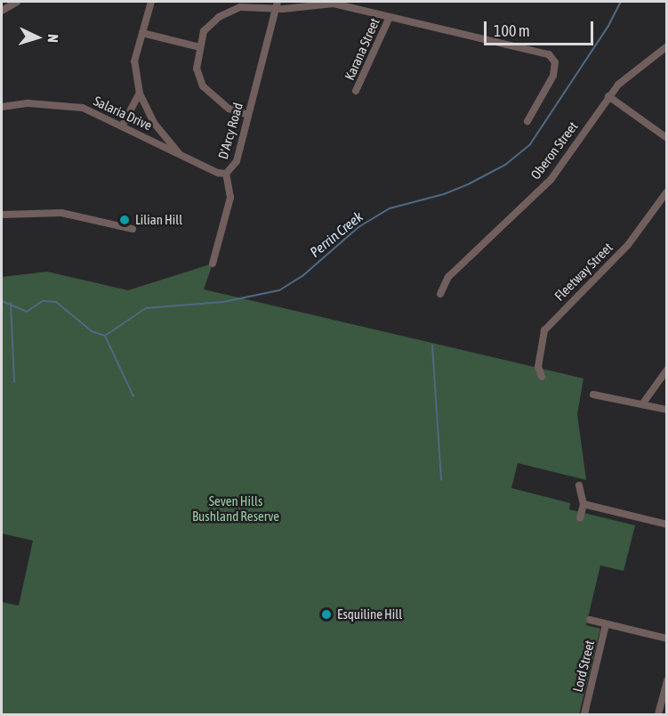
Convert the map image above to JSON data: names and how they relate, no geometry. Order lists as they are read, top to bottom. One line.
{"streets":{"street":["Karana Street","Salaria Drive","D'Arcy Road","Oberon Street","Fleetway Street","Lord Street"]},"crossings":[["Salaria Drive","D'Arcy Road"]],"water":["Perrin Creek"],"parks":["Seven Hills Bushland Reserve"],"places":["Lilian Hill","Esquiline Hill"],"scale_bar":"100 m","north":"right"}
